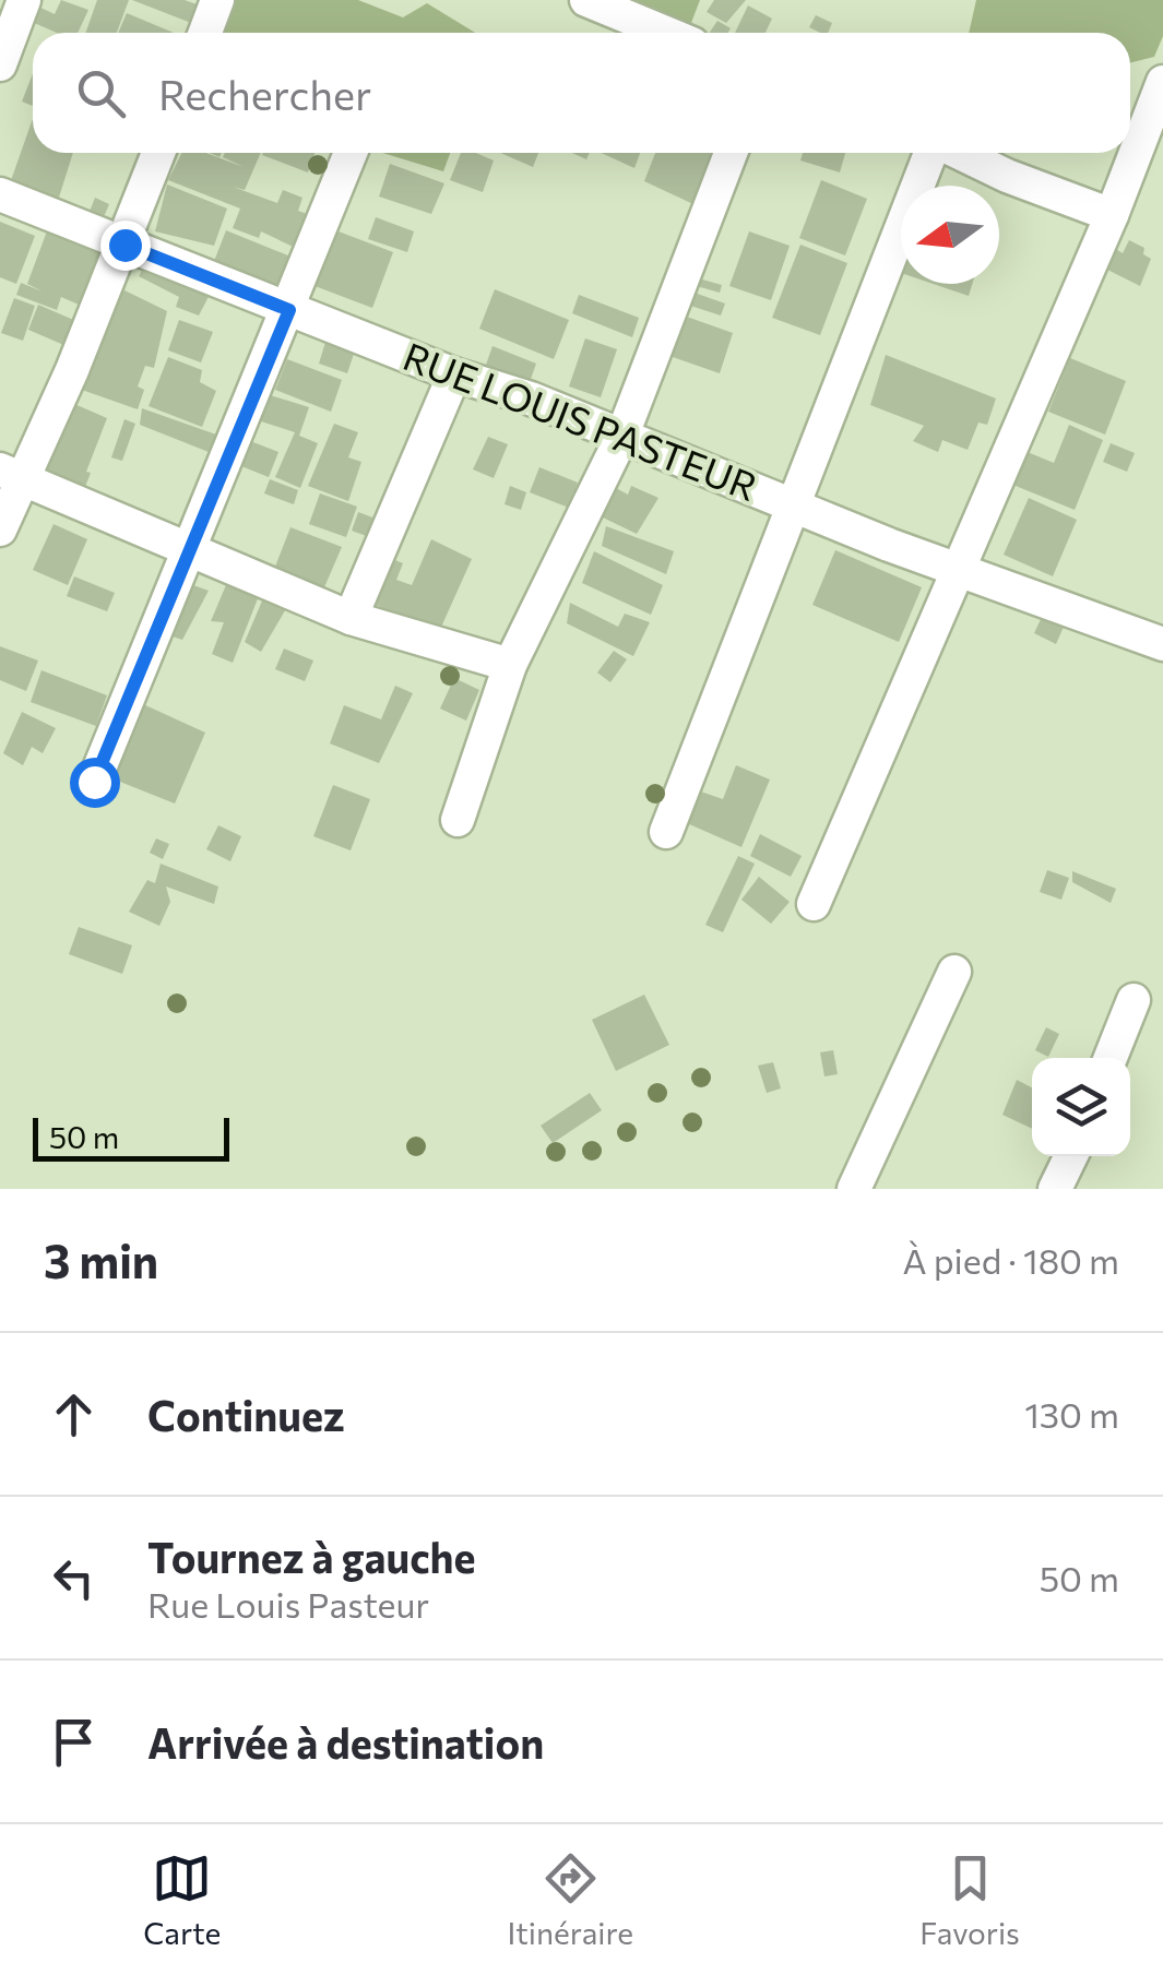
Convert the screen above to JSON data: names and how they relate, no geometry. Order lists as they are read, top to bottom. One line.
{"streets":{"street":["RUE LOUIS PASTEUR"]},"scale_bar":"50 m","north":"left","page":{"search":"Rechercher","scale":"50 m","heading":["3 min","À pied · 180 m"],"list":[["Continuez","130 m"],["Tournez à gauche","Rue Louis Pasteur","50 m"],"Arrivée à destination"],"nav":["Carte","Itinéraire","Favoris"]}}
